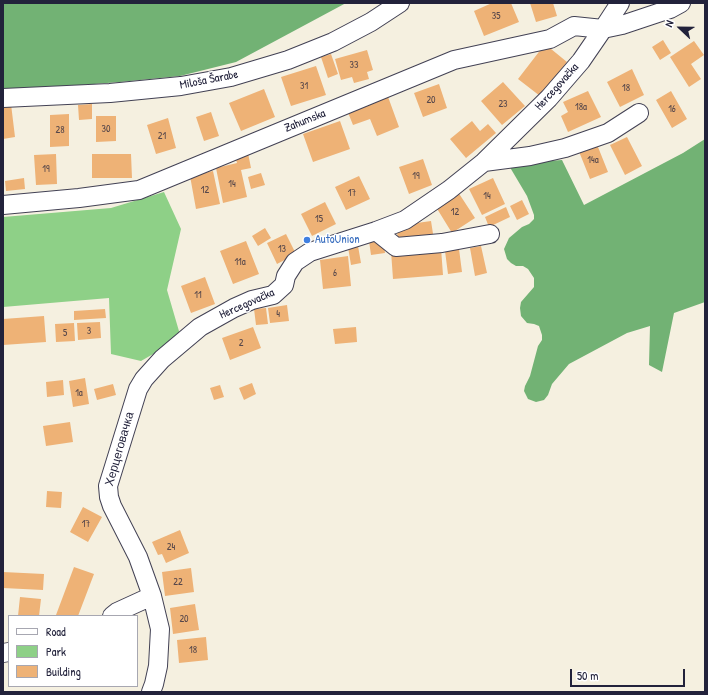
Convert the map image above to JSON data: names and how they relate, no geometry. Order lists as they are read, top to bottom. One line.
{"streets":{"street":["Miloša Šarabe","Hercegovačka","Zahumska","Херцеговачка"]},"crossings":[["Hercegovačka","Zahumska"],["Hercegovačka","Херцеговачка"]],"places":["AutoUnion"],"house_numbers":["35","33","31","18","20","23","18a","16","30","28","21","14a","19","19","14","12","17","14","12","15","13","11a","6","11","4","3","5","2","1a","17","24","22","20","18"],"legend":["Road","Park","Building"],"scale_bar":"50 m","north":"left"}
